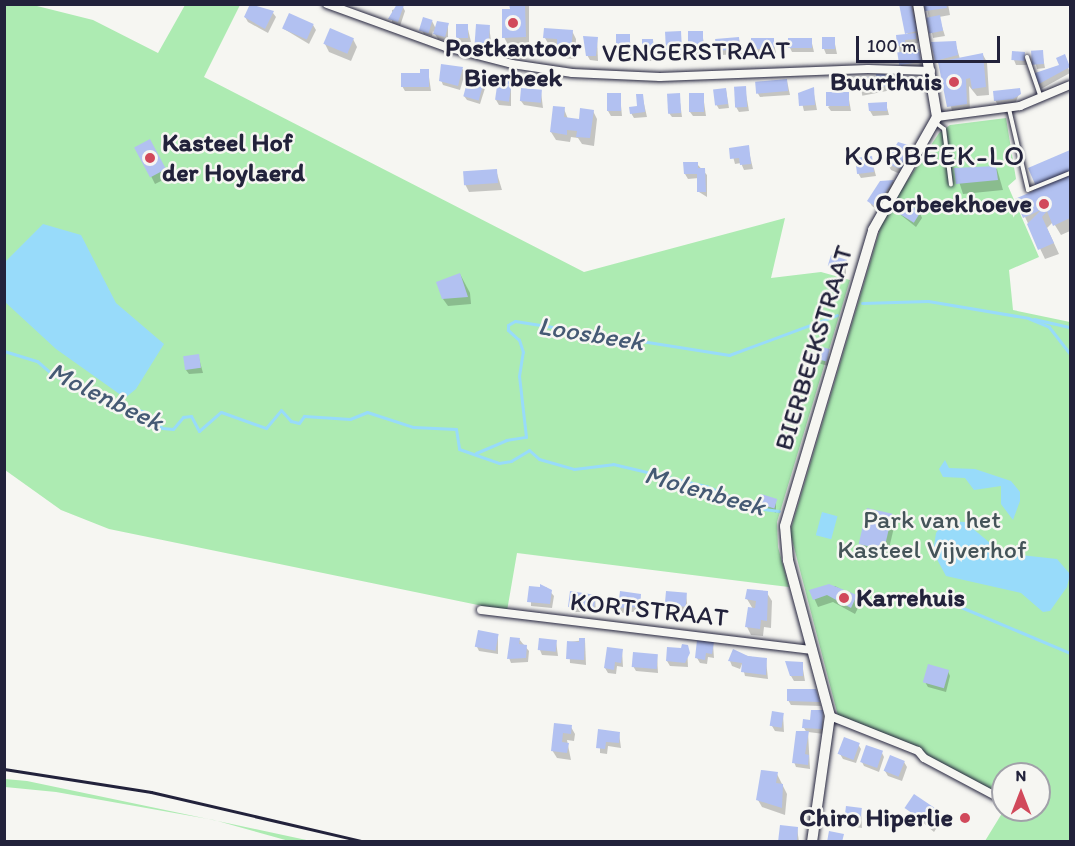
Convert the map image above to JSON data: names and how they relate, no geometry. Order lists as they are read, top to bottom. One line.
{"streets":{"street":["VENGERSTRAAT","BIERBEEKSTRAAT","KORTSTRAAT"]},"crossings":[["BIERBEEKSTRAAT","KORTSTRAAT"]],"districts":["KORBEEK-LO"],"water":["Loosbeek","Molenbeek"],"parks":["Park van het Kasteel Vijverhof"],"places":["Postkantoor Bierbeek","Buurthuis","Kasteel Hof der Hoylaerd","Corbeekhoeve","Karrehuis","Chiro Hiperlie"],"scale_bar":"100 m","north":"top"}
